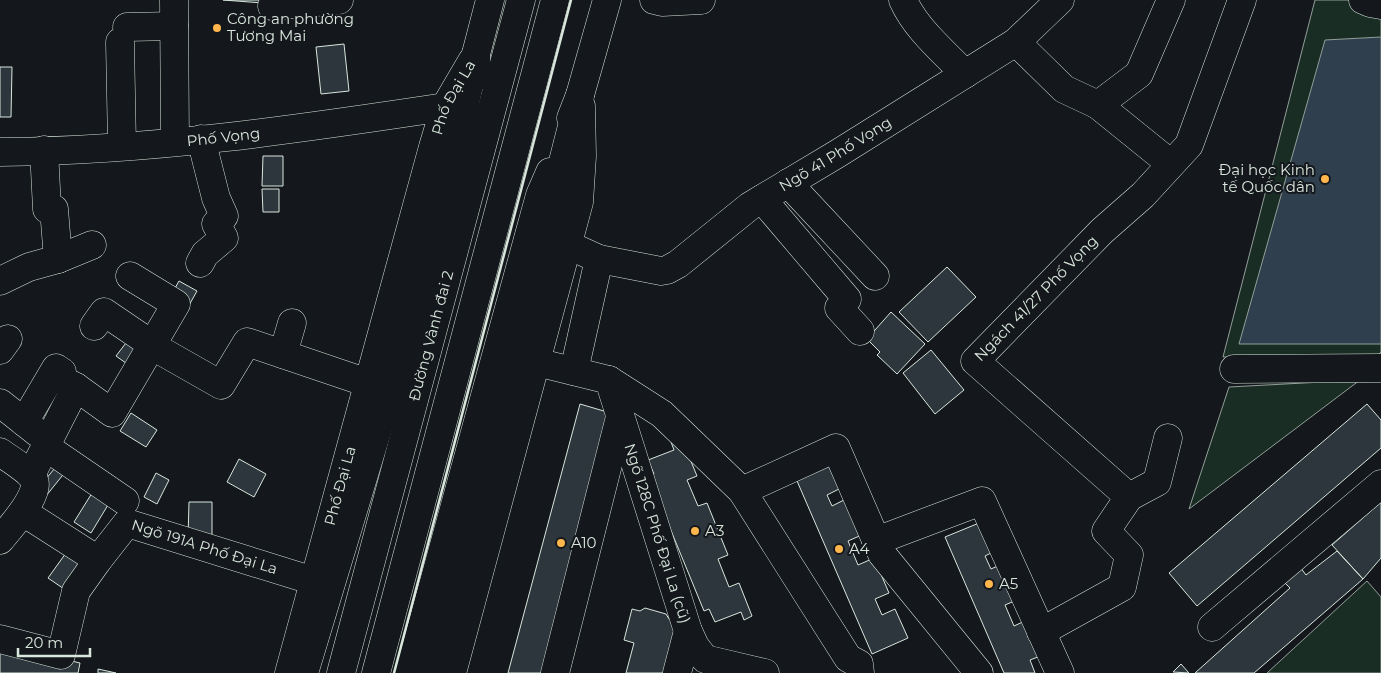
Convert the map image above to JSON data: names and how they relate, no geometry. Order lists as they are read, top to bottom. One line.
{"streets":{"main road":["Phố Đại La","Phố Vọng","Ngõ 41 Phố Vọng","Ngách 41/27 Phố Vọng","Đường Vành đai 2","Ngõ 128C Phố Đại La (cũ)","Ngõ 191A Phố Đại La"]},"crossings":[["Phố Đại La","Phố Vọng"],["Phố Đại La","Ngõ 191A Phố Đại La"]],"places":["Công an phường Tương Mai","Đại học Kinh tế Quốc dân","A3","A10","A4","A5"],"scale_bar":"20 m"}
